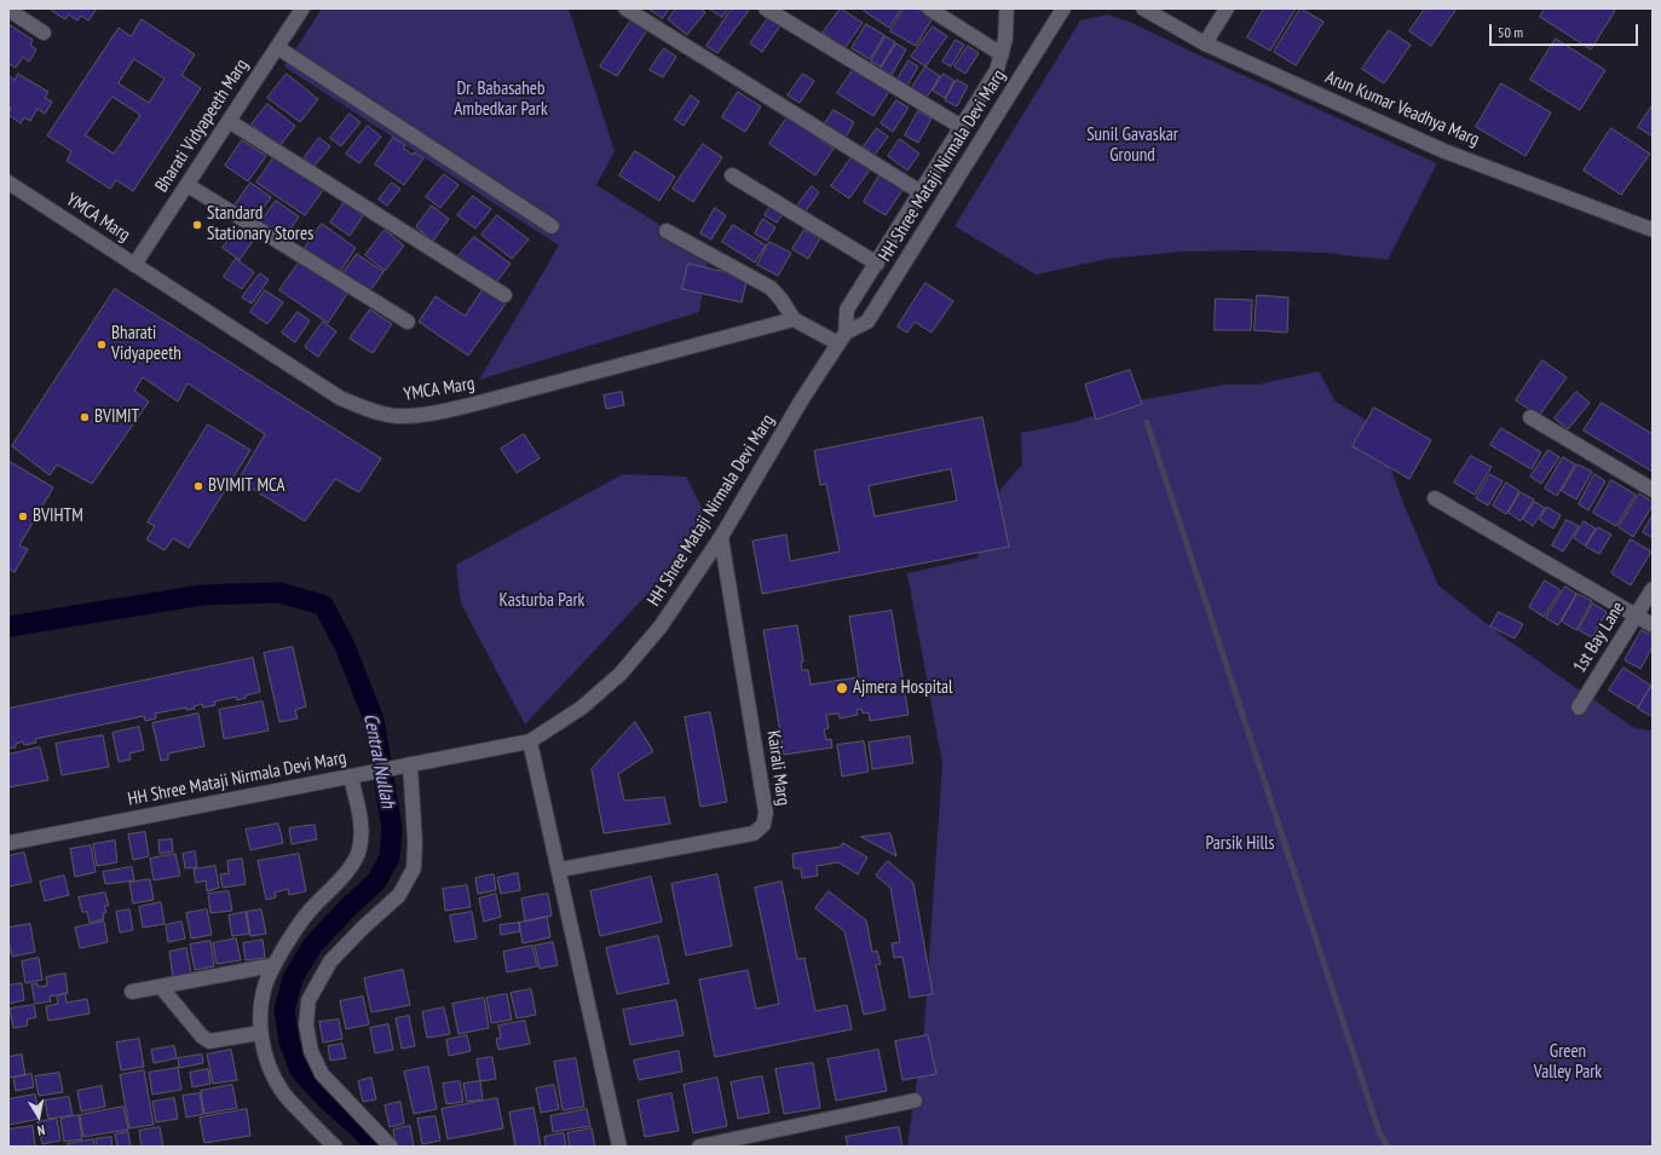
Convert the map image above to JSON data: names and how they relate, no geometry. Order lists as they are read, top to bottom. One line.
{"streets":{"street":["Arun Kumar Veadhya Marg","Bharati Vidyapeeth Marg","HH Shree Mataji Nirmala Devi Marg","YMCA Marg","1st Bay Lane","Kairali Marg"]},"crossings":[["Bharati Vidyapeeth Marg","YMCA Marg"],["HH Shree Mataji Nirmala Devi Marg","Kairali Marg"]],"water":["Central Nullah"],"parks":["Dr. Babasaheb Ambedkar Park","Sunil Gavaskar Ground","Kasturba Park","Parsik Hills","Green Valley Park"],"places":["Standard Stationary Stores","Bharati Vidyapeeth","BVIMIT","BVIMIT MCA","BVIHTM","Ajmera Hospital"],"scale_bar":"50 m","north":"bottom"}
